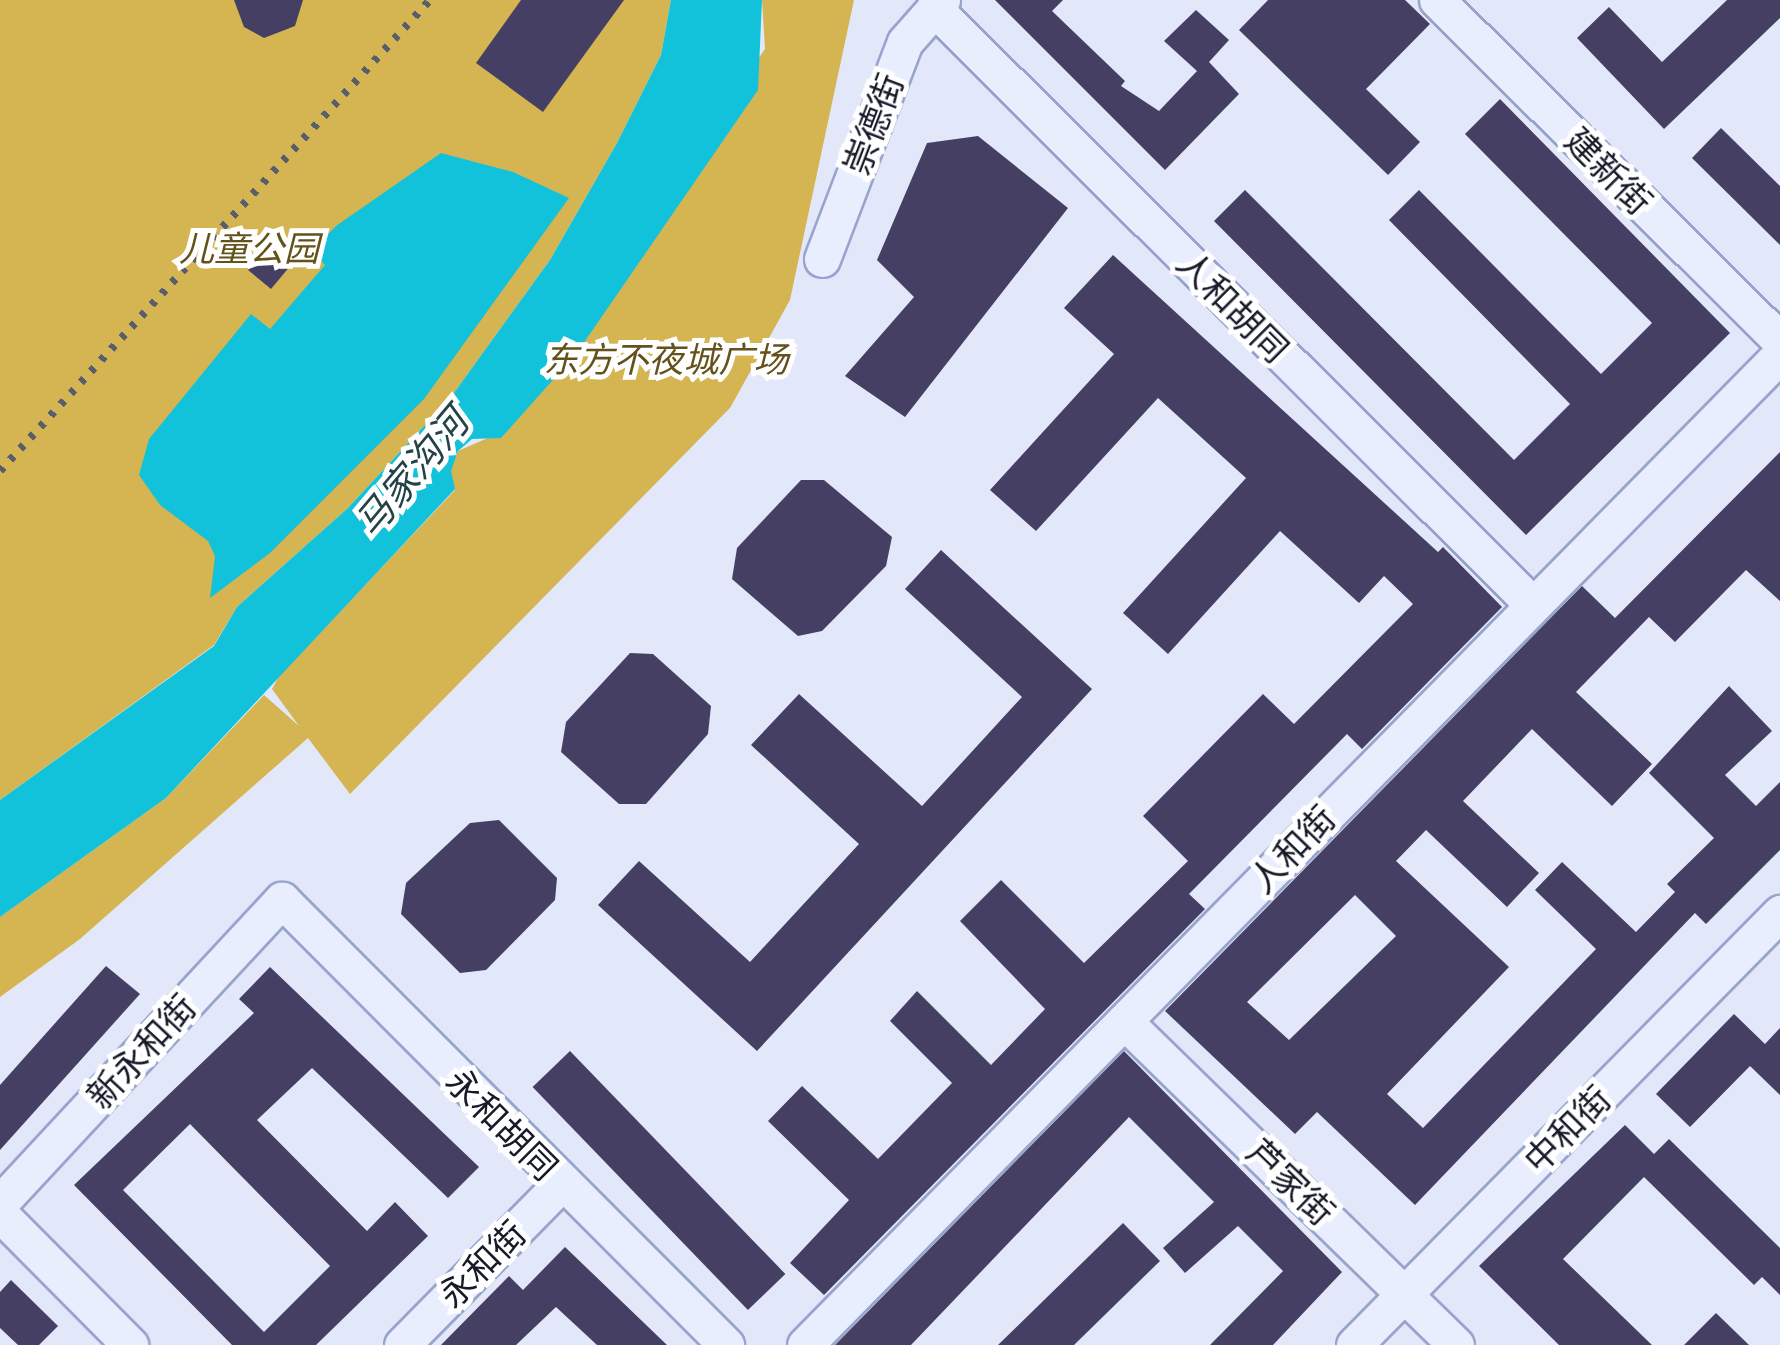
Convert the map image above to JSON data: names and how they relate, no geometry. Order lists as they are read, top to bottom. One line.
{"streets":{"street":["崇德街","建新街","人和胡同","人和街","新永和街","永和胡同","中和街","芦家街","永和街"]},"crossings":[["崇德街","人和胡同"],["人和胡同","人和街"],["人和街","芦家街"],["新永和街","永和胡同"],["永和胡同","永和街"],["中和街","芦家街"]],"water":["马家沟河"],"parks":["儿童公园","东方不夜城广场"]}
